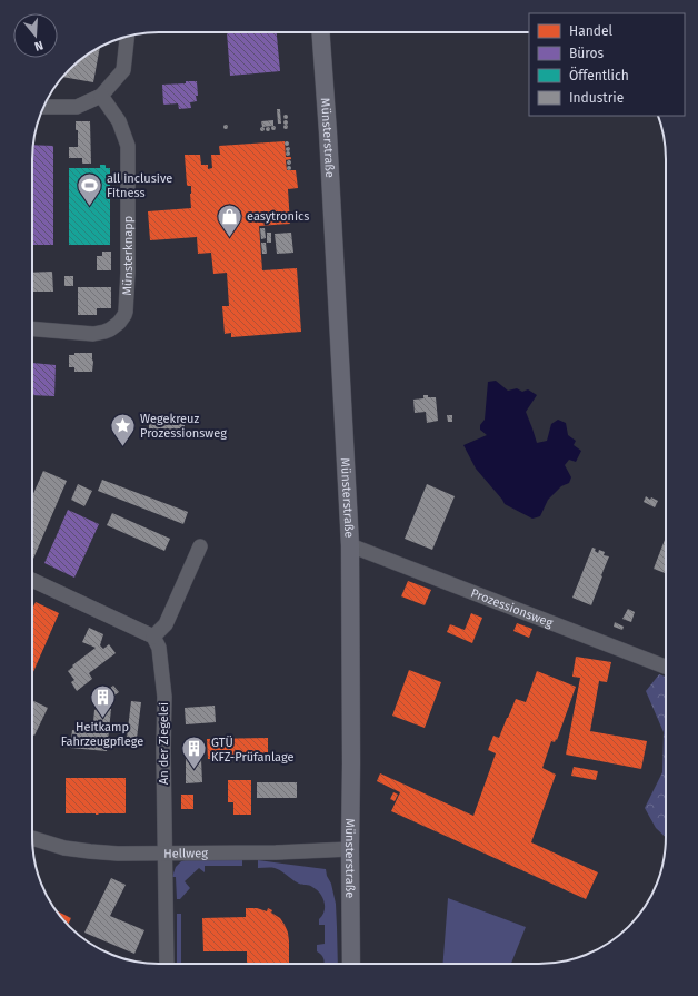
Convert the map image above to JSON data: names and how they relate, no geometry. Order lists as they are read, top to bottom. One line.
{"streets":{"main road":["Münsterstraße"],"street":["Münsterknapp","Prozessionsweg","An der Ziegelei","Hellweg"]},"crossings":[["Münsterstraße","Prozessionsweg"],["Münsterstraße","Hellweg"],["An der Ziegelei","Hellweg"]],"places":{"sports":["all inclusive Fitness"],"shop":["easytronics"],"place":["Wegekreuz Prozessionsweg"],"building":["Heitkamp Fahrzeugpflege","GTÜ KFZ-Prüfanlage"]},"legend":["Handel","Büros","Öffentlich","Industrie"],"north":"bottom"}
